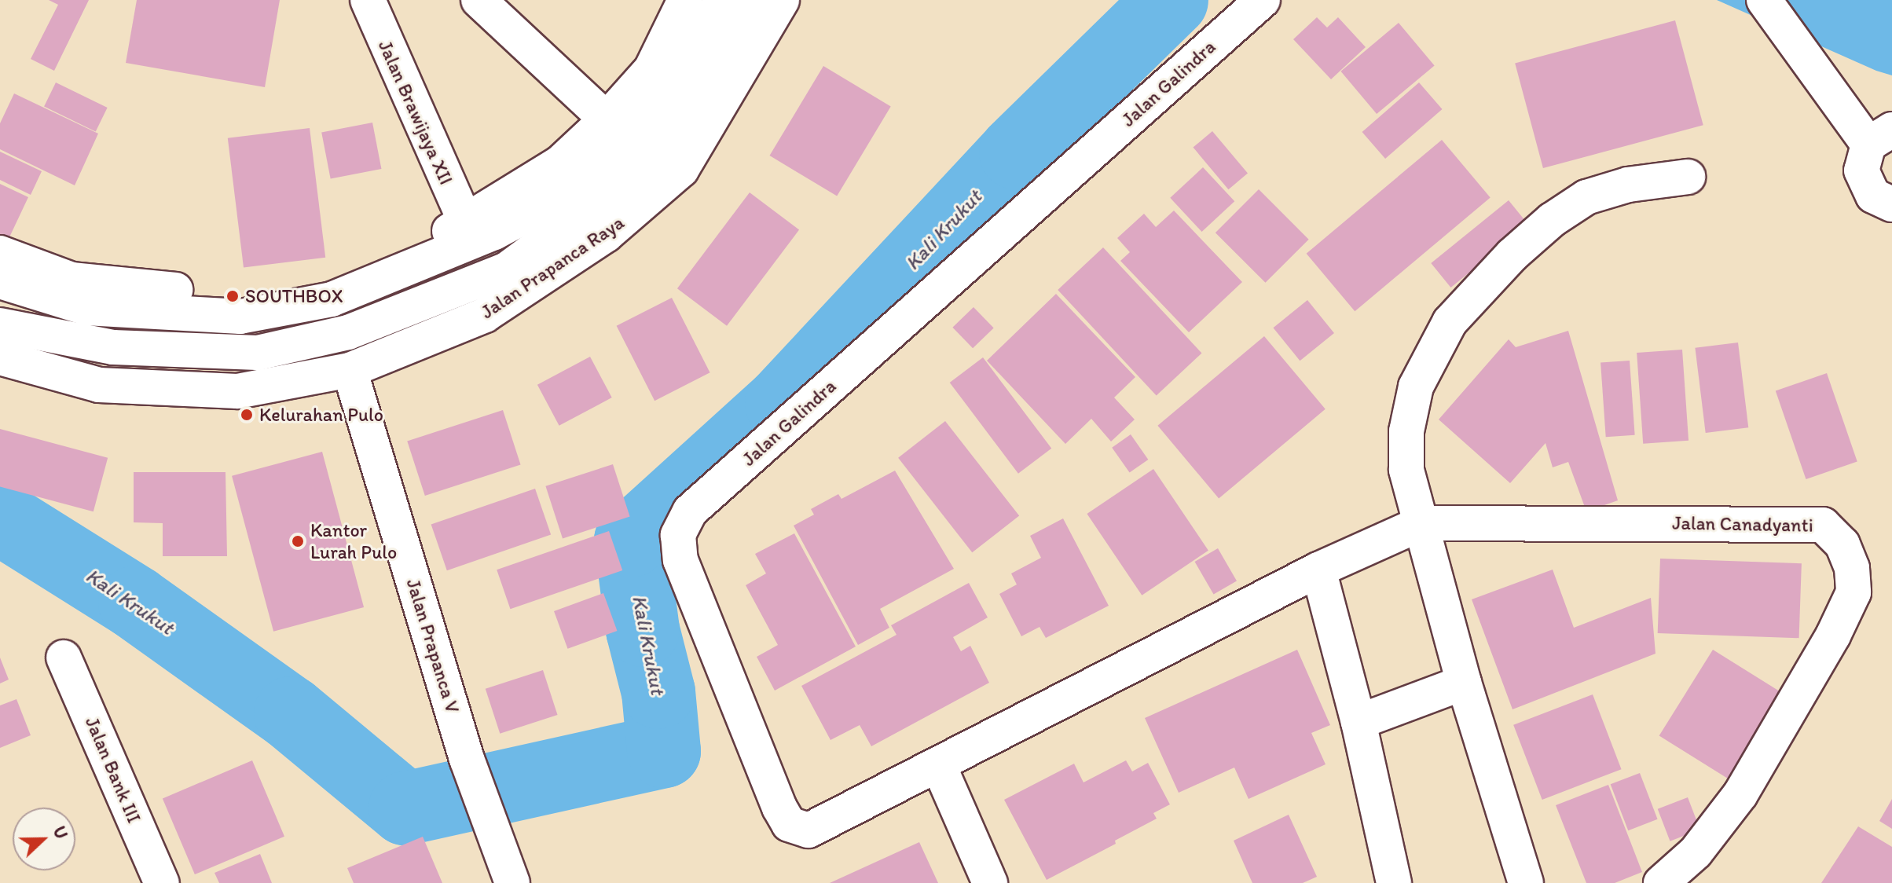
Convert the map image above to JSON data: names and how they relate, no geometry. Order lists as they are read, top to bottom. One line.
{"streets":{"street":["Jalan Galindra","Jalan Brawijaya XII","Jalan Prapanca Raya","Jalan Canadyanti","Jalan Prapanca V","Jalan Bank III"]},"crossings":[["Jalan Galindra","Jalan Canadyanti"],["Jalan Prapanca Raya","Jalan Prapanca V"]],"water":["Kali Krukut"],"places":["SOUTHBOX","Kelurahan Pulo","Kantor Lurah Pulo"],"north":"right"}
